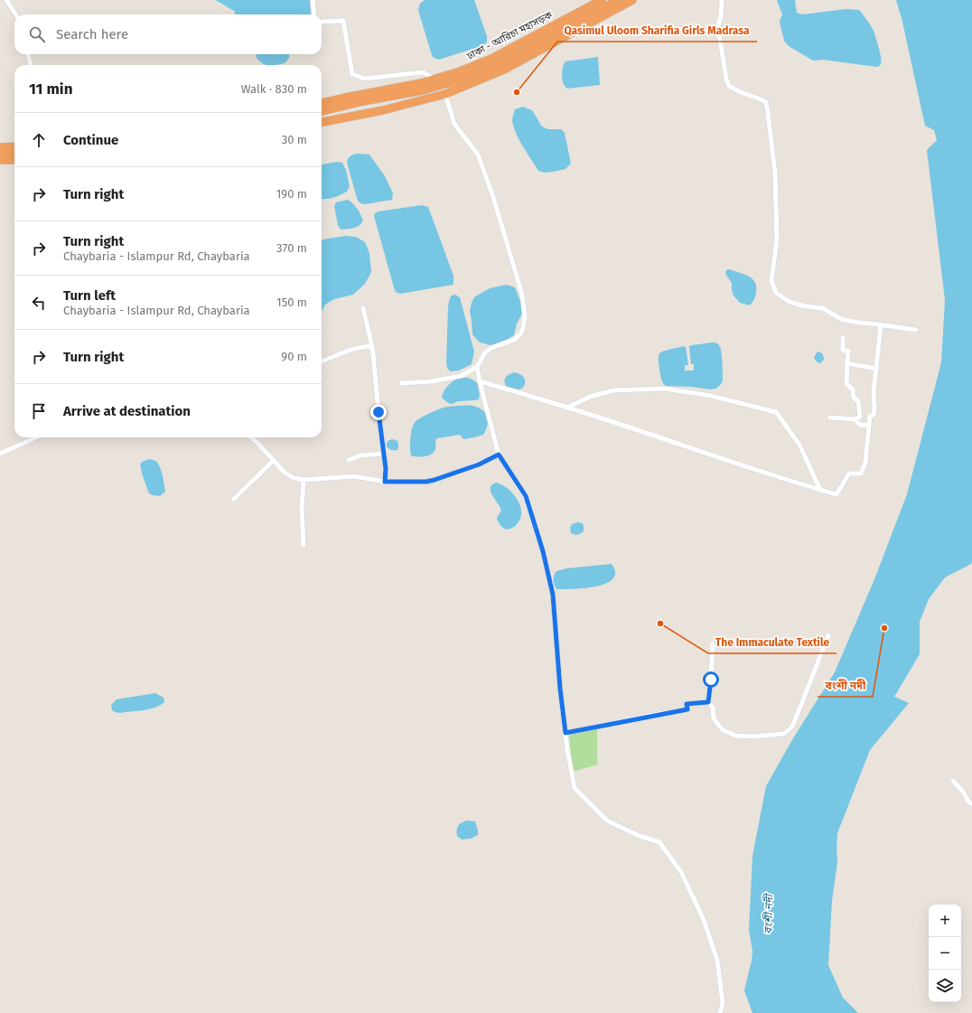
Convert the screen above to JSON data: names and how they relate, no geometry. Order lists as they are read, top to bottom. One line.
{"streets":{"highway":["ঢাকা - আরিচা মহাসড়ক"]},"water":["বংশী নদী"],"places":["Qasimul Uloom Sharifia Girls Madrasa","The Immaculate Textile","বংশী নদী"],"page":{"search":"Search here","heading":["11 min","Walk · 830 m"],"list":[["Continue","30 m"],["Turn right","190 m"],["Turn right","Chaybaria - Islampur Rd, Chaybaria","370 m"],["Turn left","Chaybaria - Islampur Rd, Chaybaria","150 m"],["Turn right","90 m"],"Arrive at destination"],"map_buttons":["+","−"]}}
